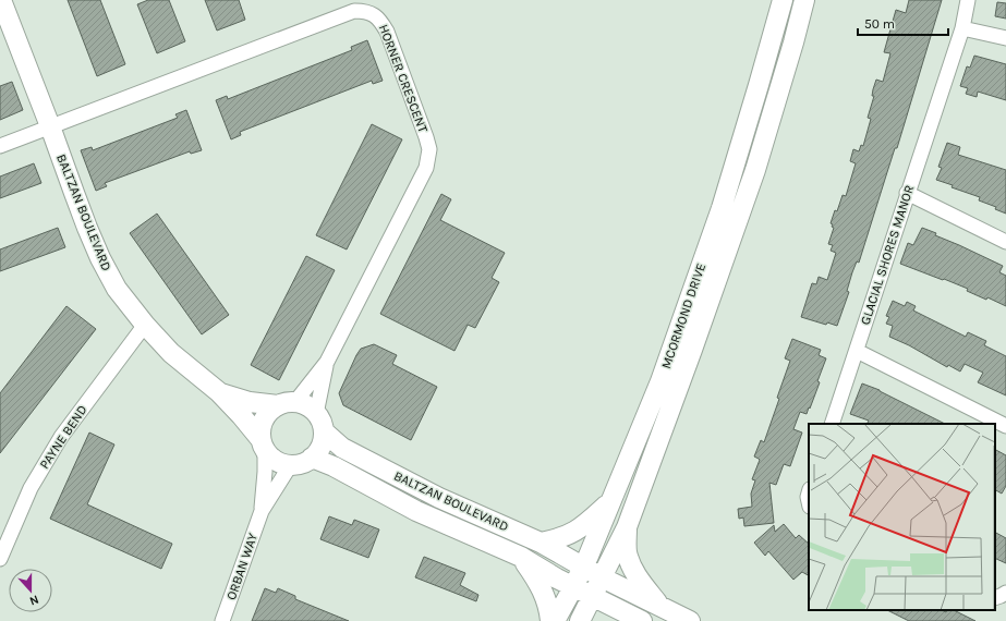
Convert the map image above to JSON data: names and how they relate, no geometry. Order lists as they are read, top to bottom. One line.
{"streets":{"main road":["BALTZAN BOULEVARD","MCORMOND DRIVE"],"street":["HORNER CRESCENT","GLACIAL SHORES MANOR","PAYNE BEND","ORBAN WAY"]},"crossings":[["HORNER CRESCENT","BALTZAN BOULEVARD"],["HORNER CRESCENT","ORBAN WAY"],["BALTZAN BOULEVARD","MCORMOND DRIVE"],["BALTZAN BOULEVARD","PAYNE BEND"],["BALTZAN BOULEVARD","ORBAN WAY"]],"scale_bar":"50 m","north":"bottom"}
